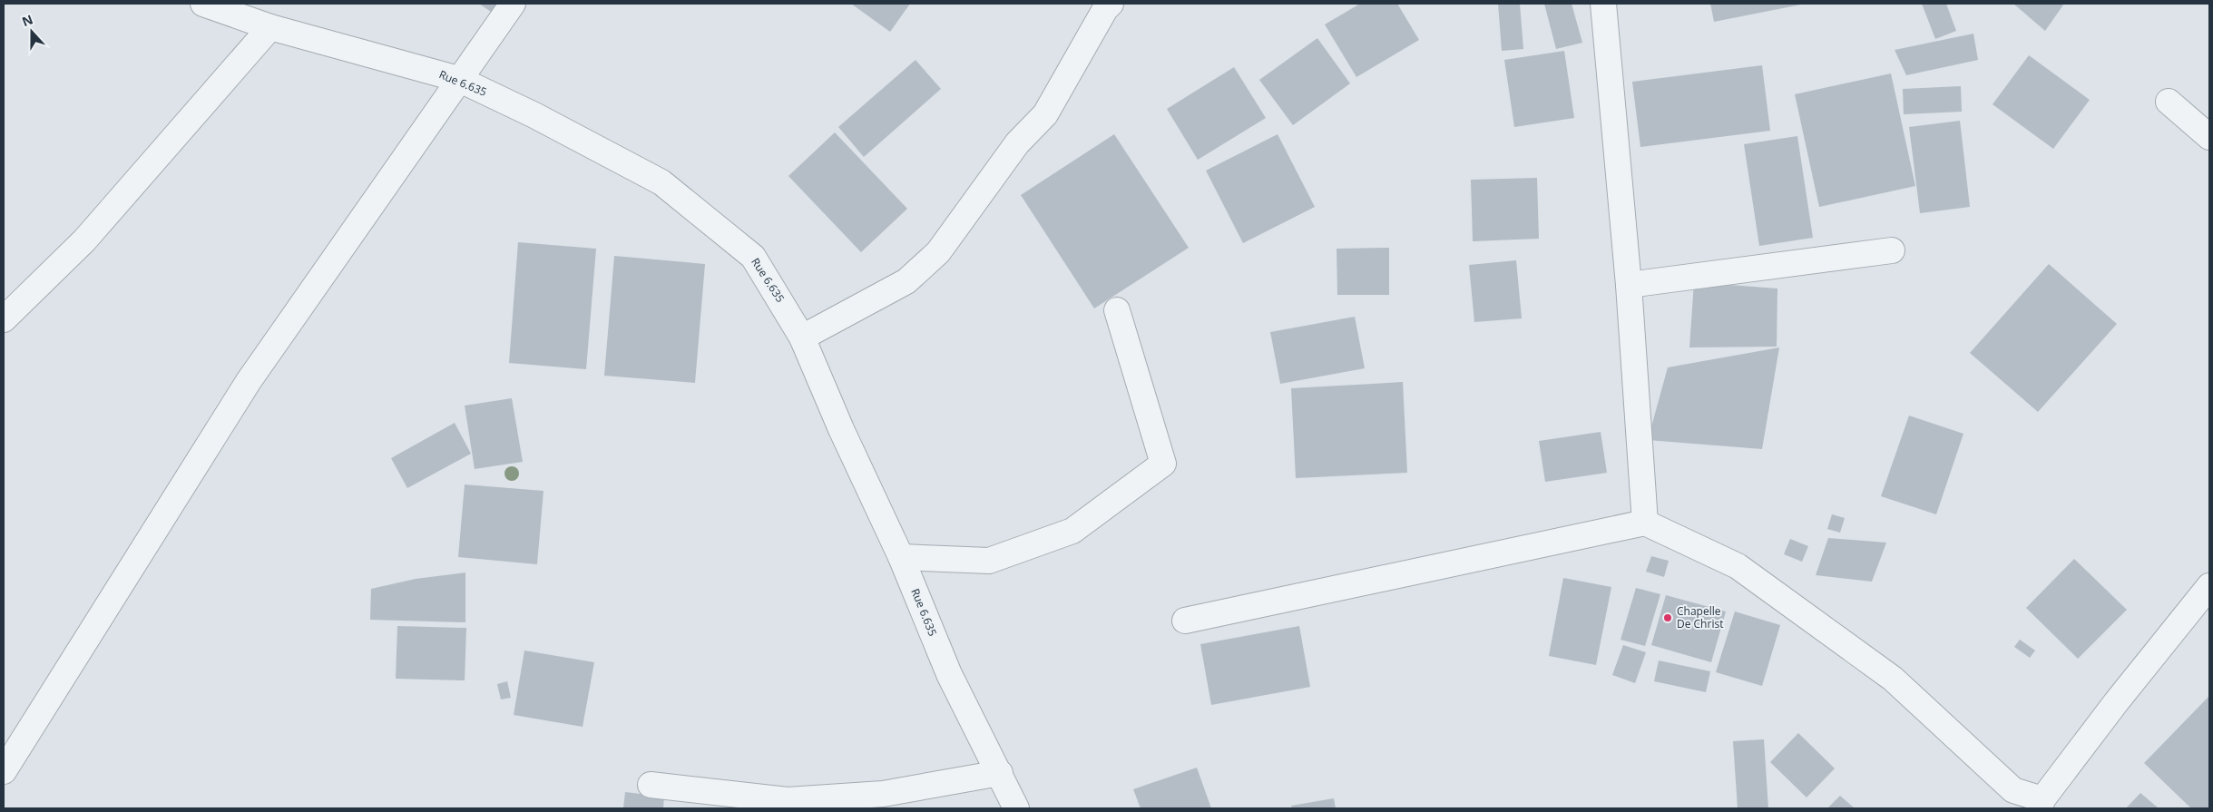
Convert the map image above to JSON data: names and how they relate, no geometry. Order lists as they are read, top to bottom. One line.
{"streets":{"street":["Rue 6.635"]},"places":["Chapelle De Christ"],"north":"top"}
